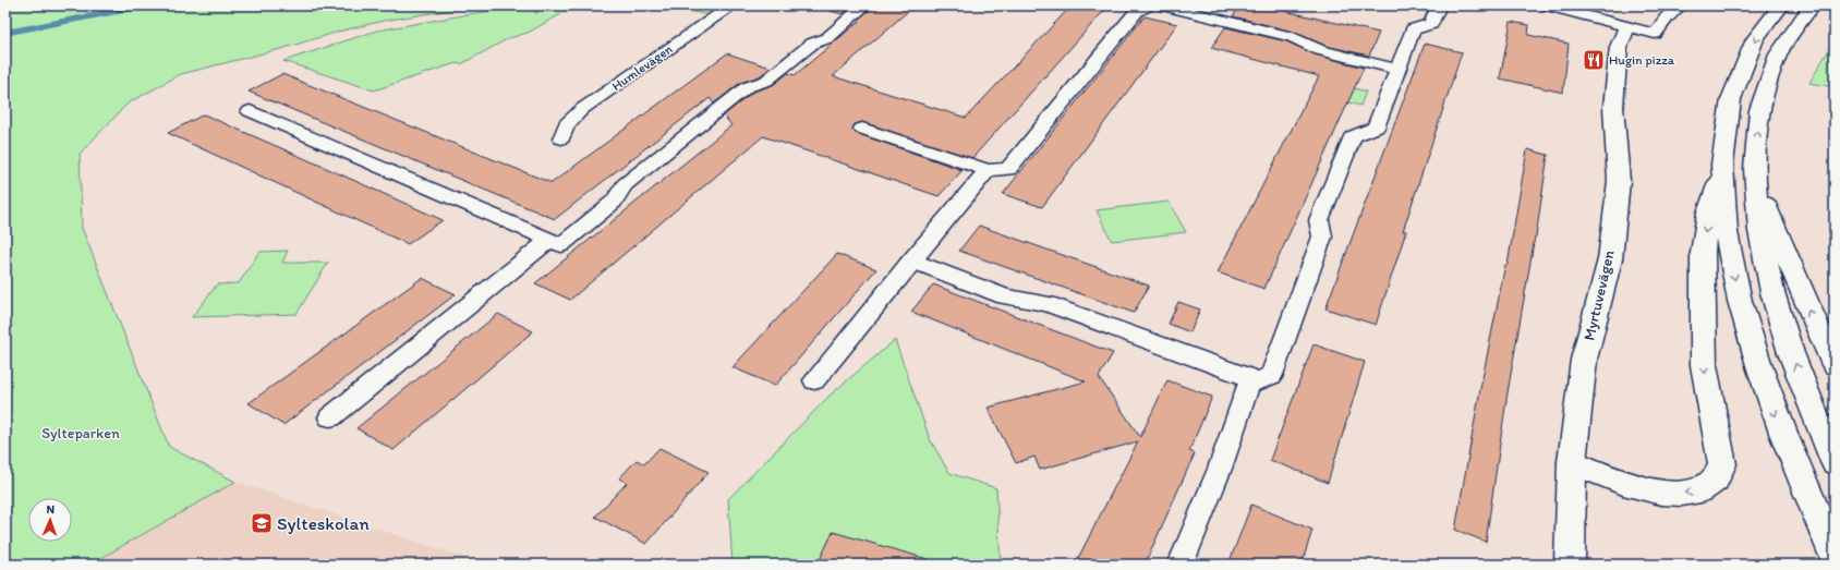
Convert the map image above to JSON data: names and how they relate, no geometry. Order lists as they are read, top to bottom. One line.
{"streets":{"main road":["Myrtuvevägen"],"street":["Humlevägen"]},"parks":["Sylteparken"],"places":{"restaurant":["Hugin pizza"],"school or university":["Sylteskolan"]},"north":"top"}
